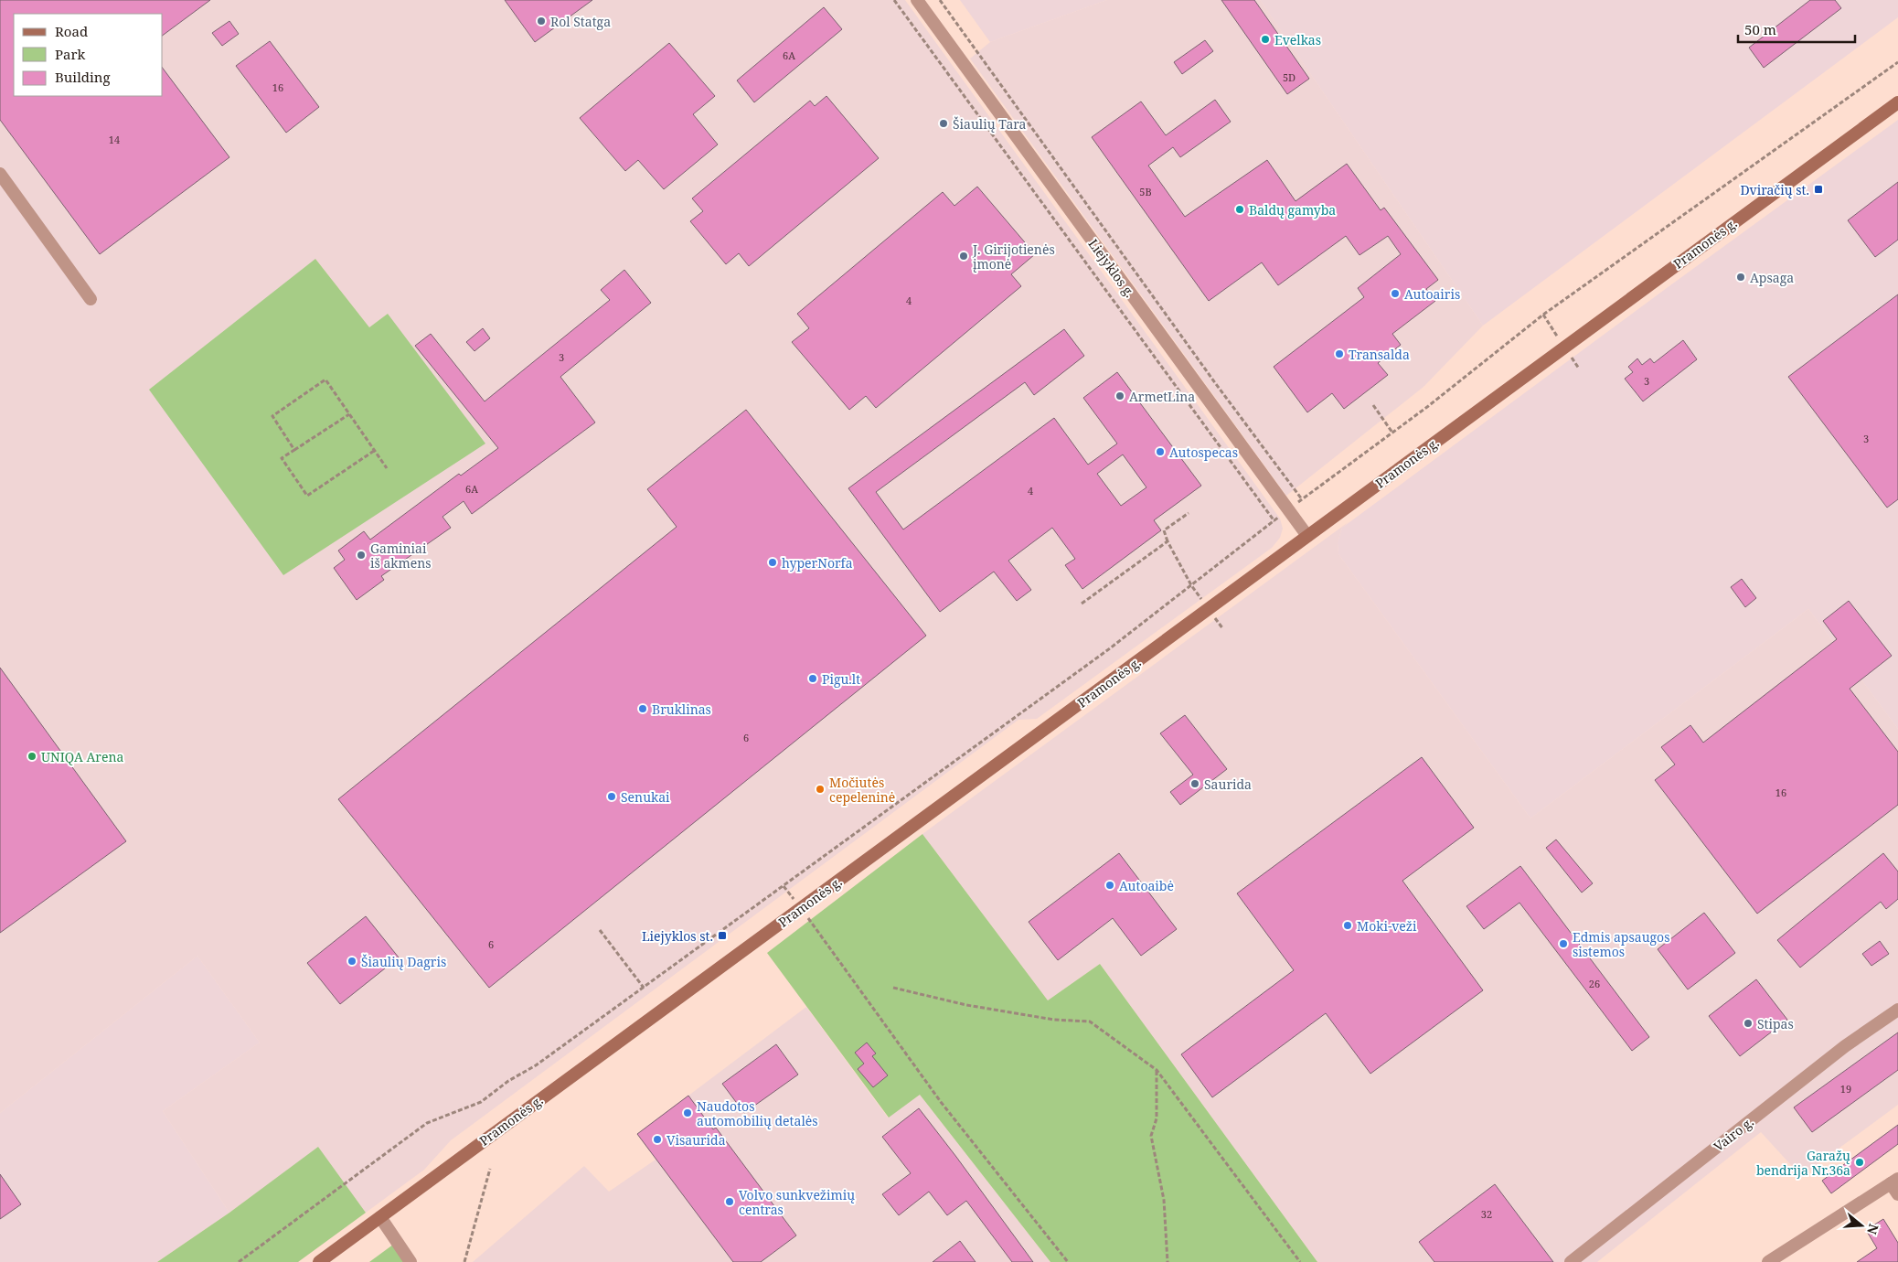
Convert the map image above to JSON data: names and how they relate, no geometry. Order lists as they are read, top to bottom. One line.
{"streets":{"main road":["Pramonės g."],"street":["Liejyklos g.","Vairo g."]},"crossings":[["Pramonės g.","Liejyklos g."]],"places":{"other":["Rol Statga","Evelkas","Šiaulių Tara","Baldų gamyba","J. Girijotienės įmonė","Apsaga","Autoairis","Transalda","ArmetLina","Autospecas","Gaminiai iš akmens","hyperNorfa","Pigu.lt","Bruklinas","UNIQA Arena","Saurida","Močiutės cepeleninė","Senukai","Autoaibė","Moki-veži","Edmis apsaugos sistemos","Šiaulių Dagris","Stipas","Naudotos automobilių detalės","Visaurida","Garažų bendrija Nr.36a","Volvo sunkvežimių centras"],"transit":["Dviračių st.","Liejyklos st."]},"house_numbers":["6A","5D","16","14","5B","4","3","3","3","6A","4","6","16","6","26","19","32"],"legend":["Road","Park","Building"],"scale_bar":"50 m","north":"right"}
